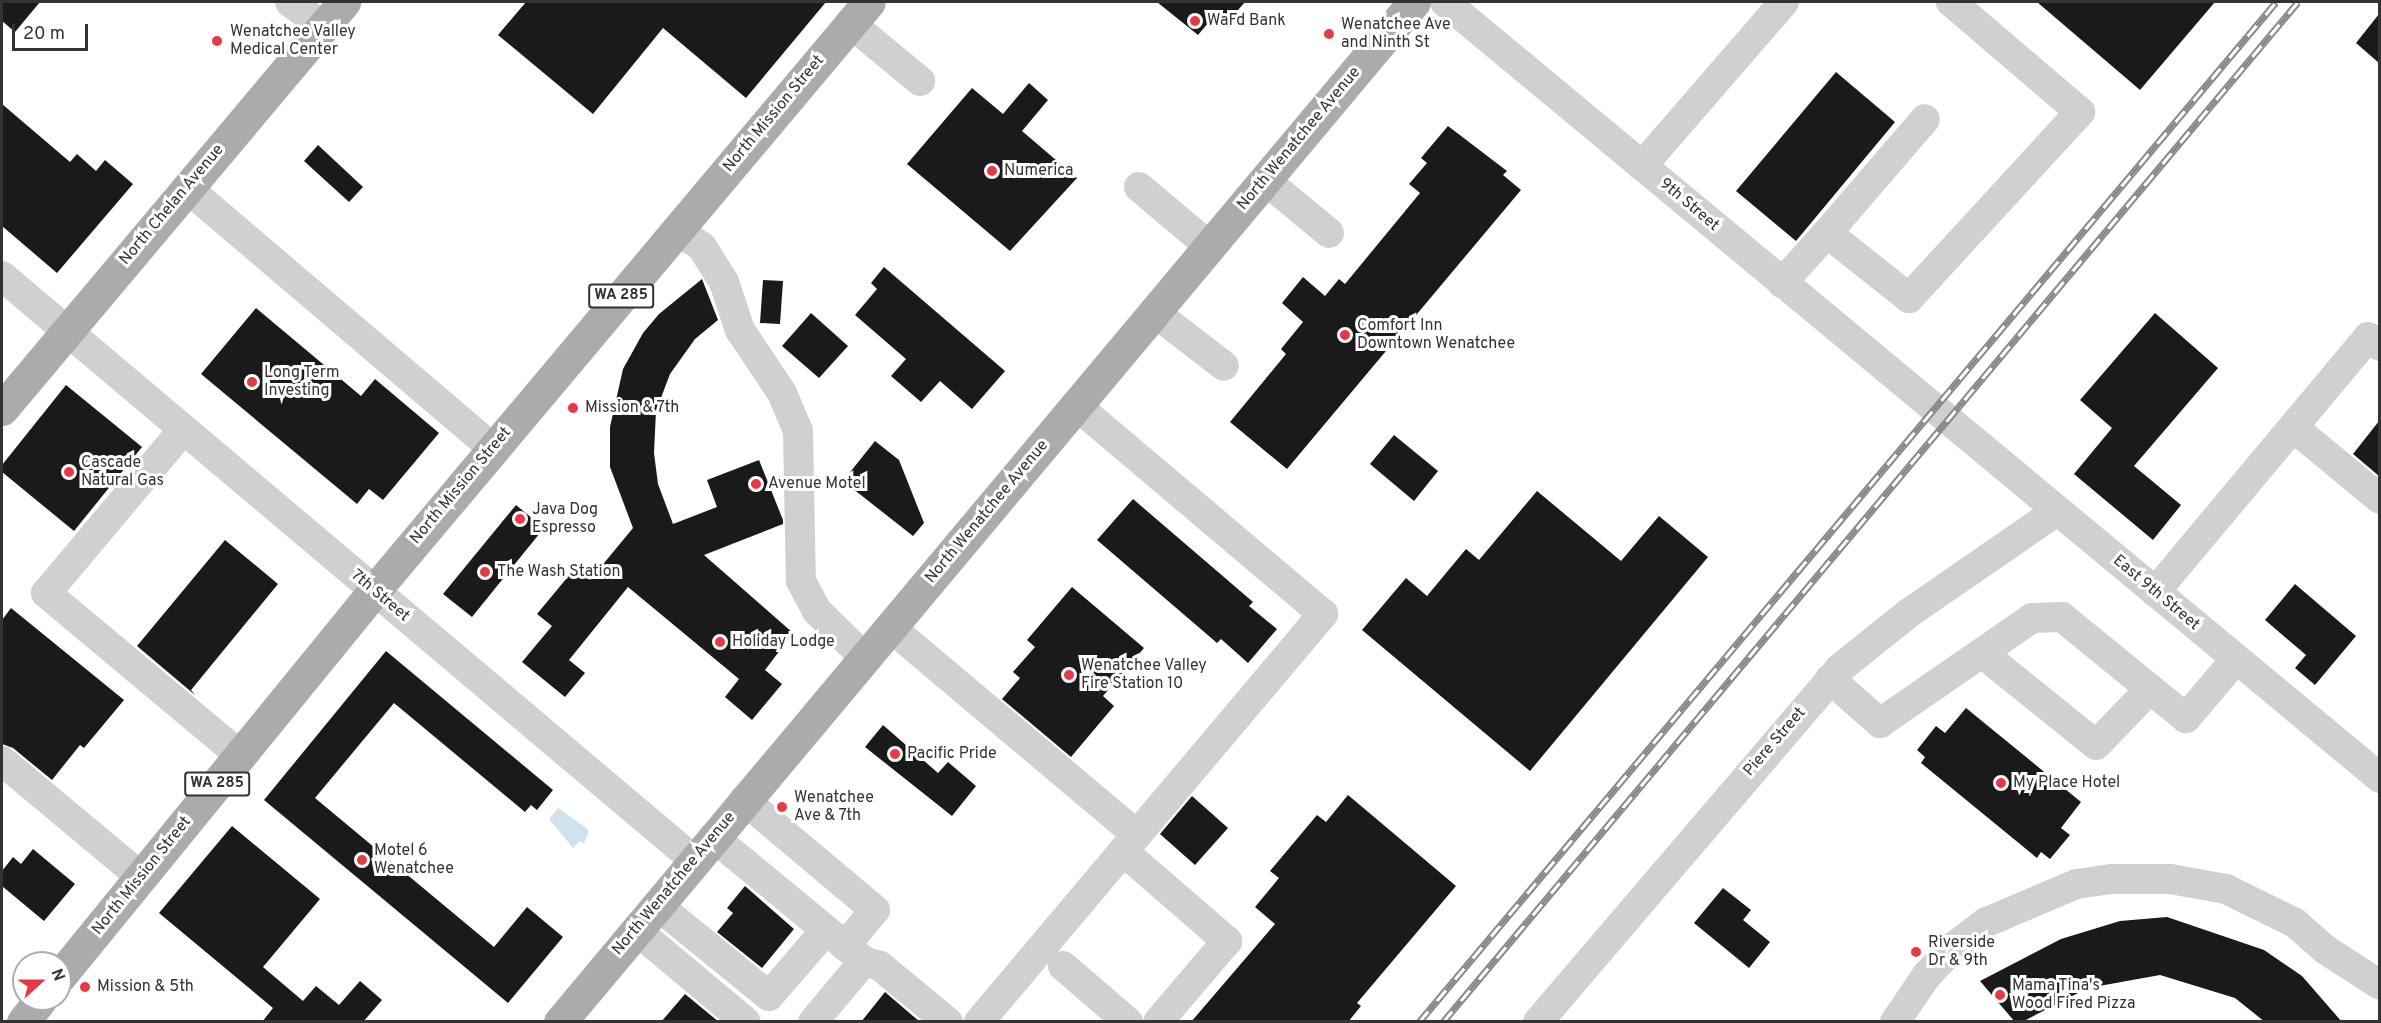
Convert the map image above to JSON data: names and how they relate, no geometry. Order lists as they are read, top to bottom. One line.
{"streets":{"main road":["North Mission Street","North Wenatchee Avenue","North Chelan Avenue","WA 285"],"street":["9th Street","East 9th Street","7th Street","Piere Street"]},"crossings":[["North Mission Street","7th Street"],["North Wenatchee Avenue","7th Street"],["North Chelan Avenue","7th Street"],["9th Street","East 9th Street"],["East 9th Street","Piere Street"]],"places":["WaFd Bank","Wenatchee Ave and Ninth St","Wenatchee Valley Medical Center","Numerica","Comfort Inn Downtown Wenatchee","Long Term Investing","Mission & 7th","Cascade Natural Gas","Avenue Motel","Java Dog Espresso","The Wash Station","Holiday Lodge","Wenatchee Valley Fire Station 10","Pacific Pride","My Place Hotel","Wenatchee Ave & 7th","Motel 6 Wenatchee","Riverside Dr & 9th","Mission & 5th","Mama Tina's Wood Fired Pizza"],"scale_bar":"20 m","north":"right"}
